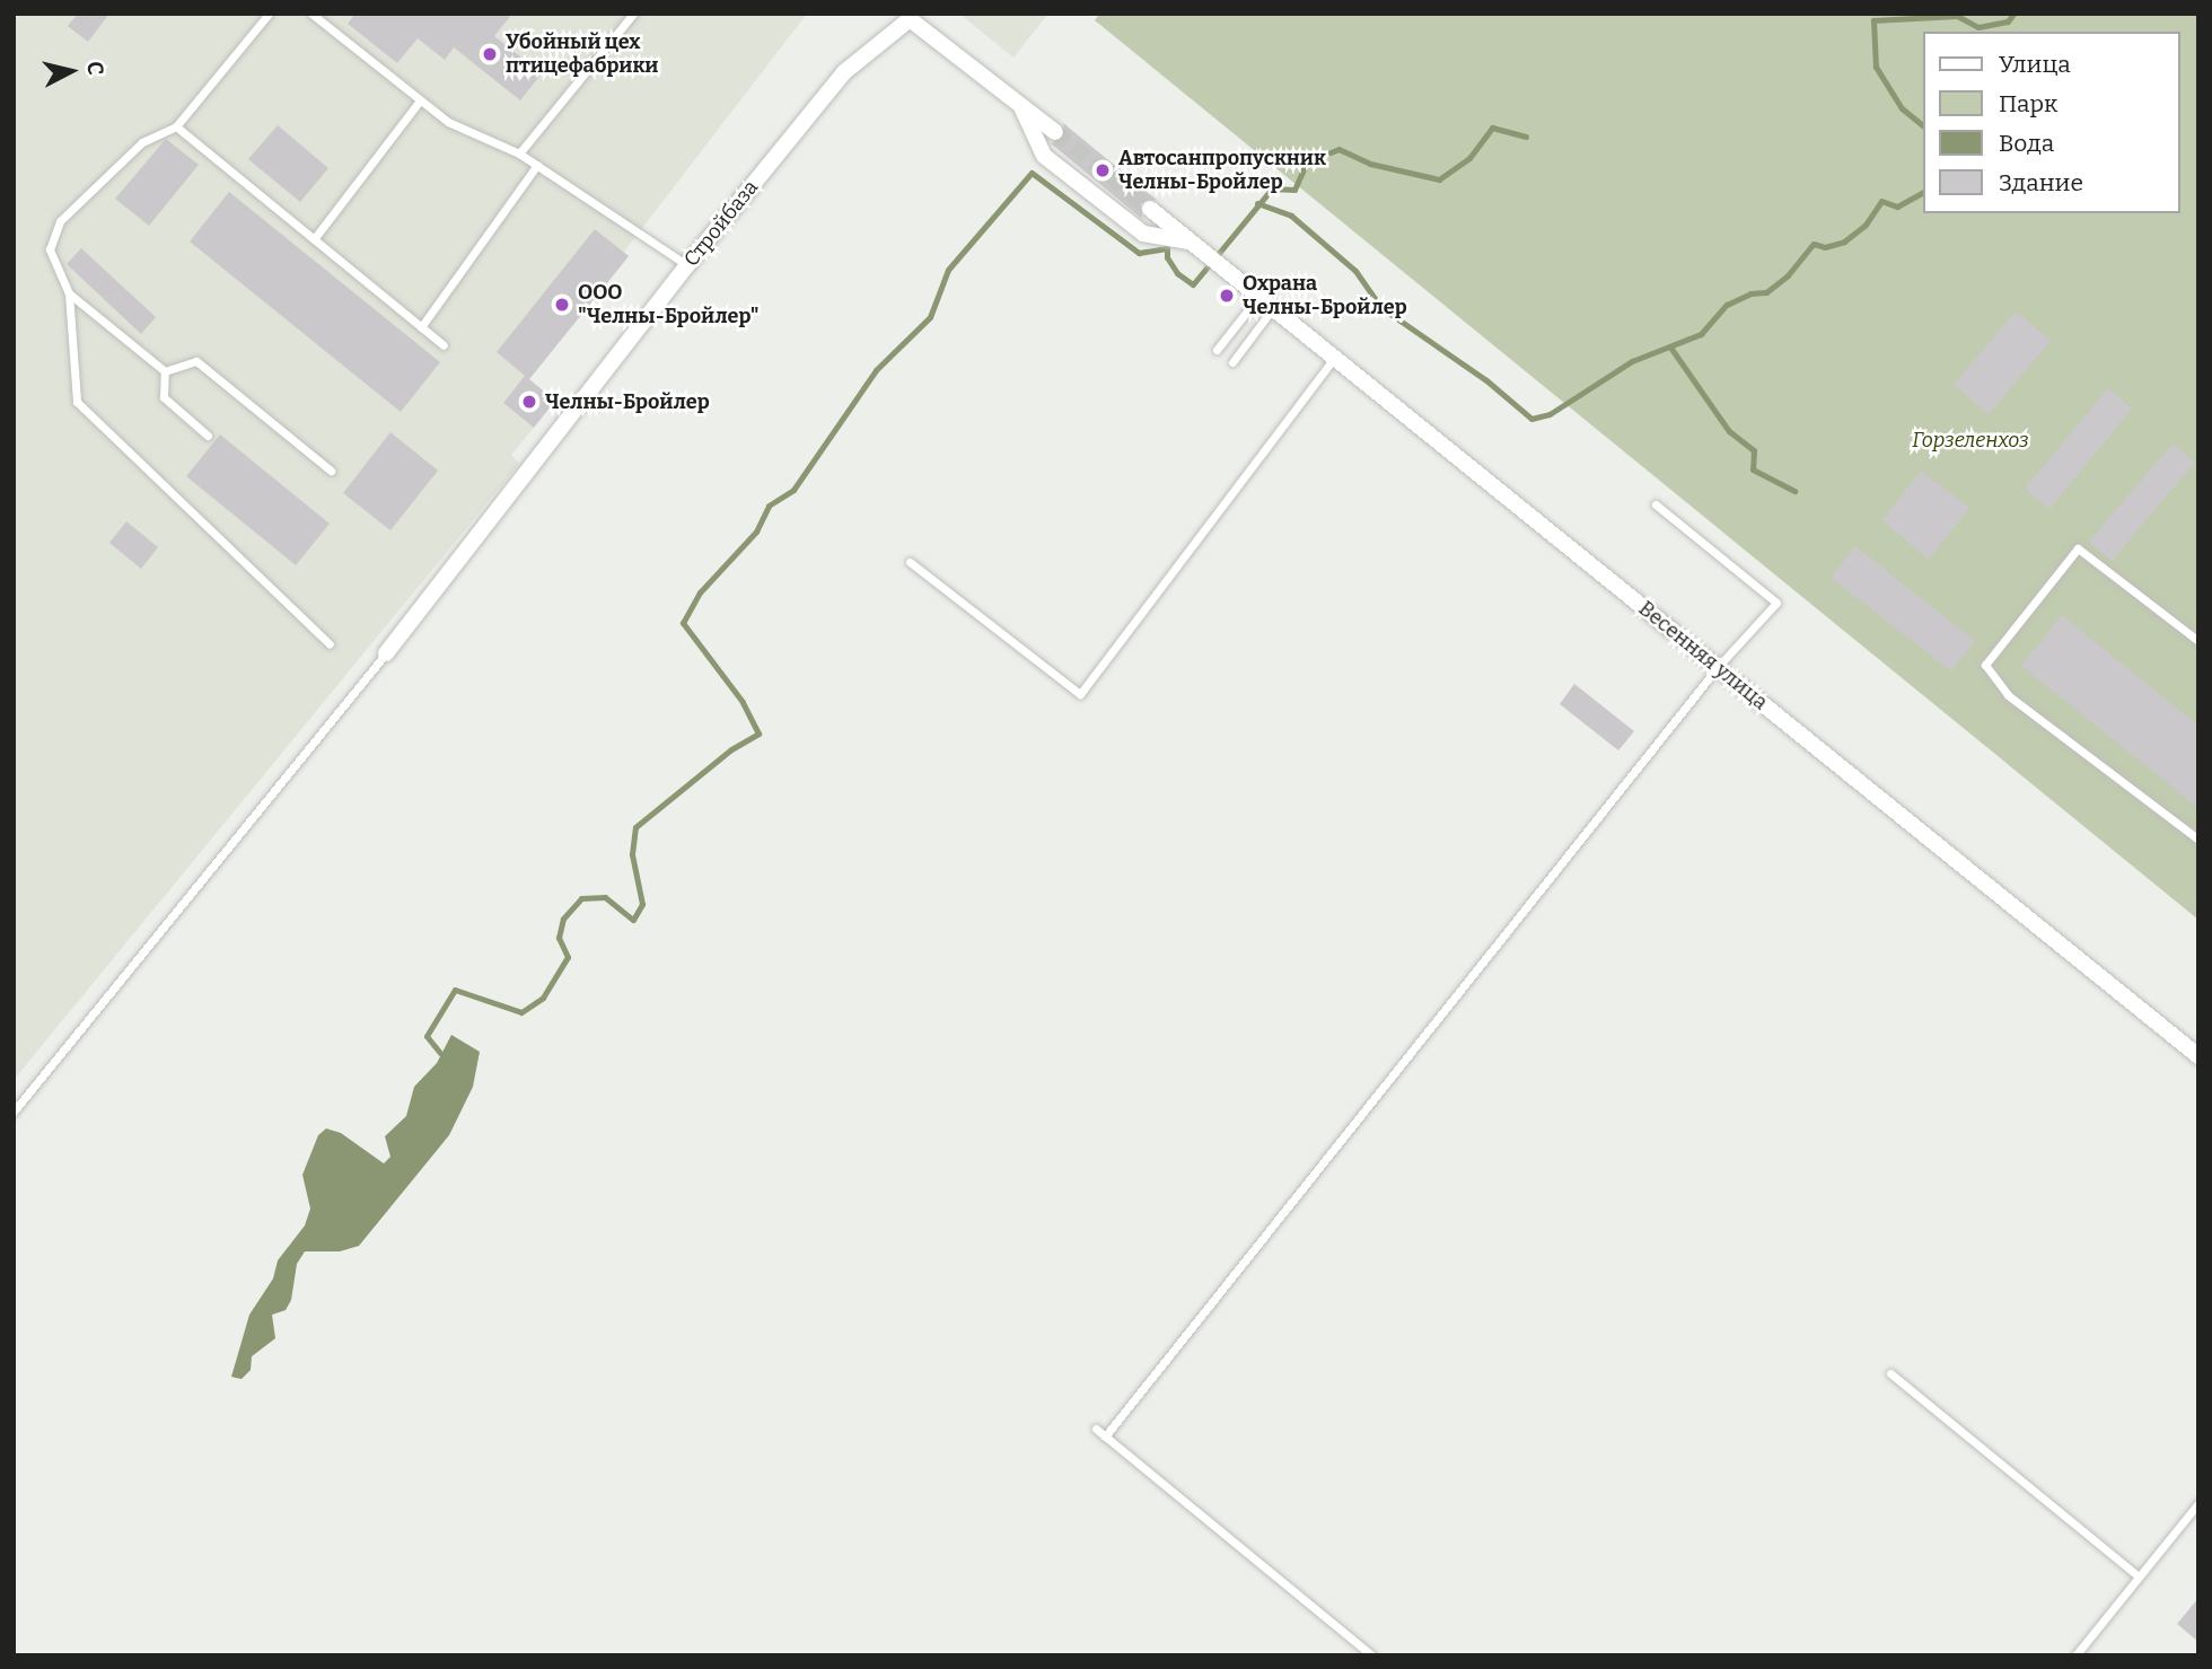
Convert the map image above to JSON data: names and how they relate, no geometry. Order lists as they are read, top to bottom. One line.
{"streets":{"street":["Стройбаза","Весенняя улица"]},"parks":["Горзеленхоз"],"places":["Убойный цех птицефабрики","Автосанпропускник Челны-Бройлер","Охрана Челны-Бройлер","ООО \"Челны-Бройлер\"","Челны-Бройлер"],"legend":["Улица","Парк","Вода","Здание"],"north":"right"}
